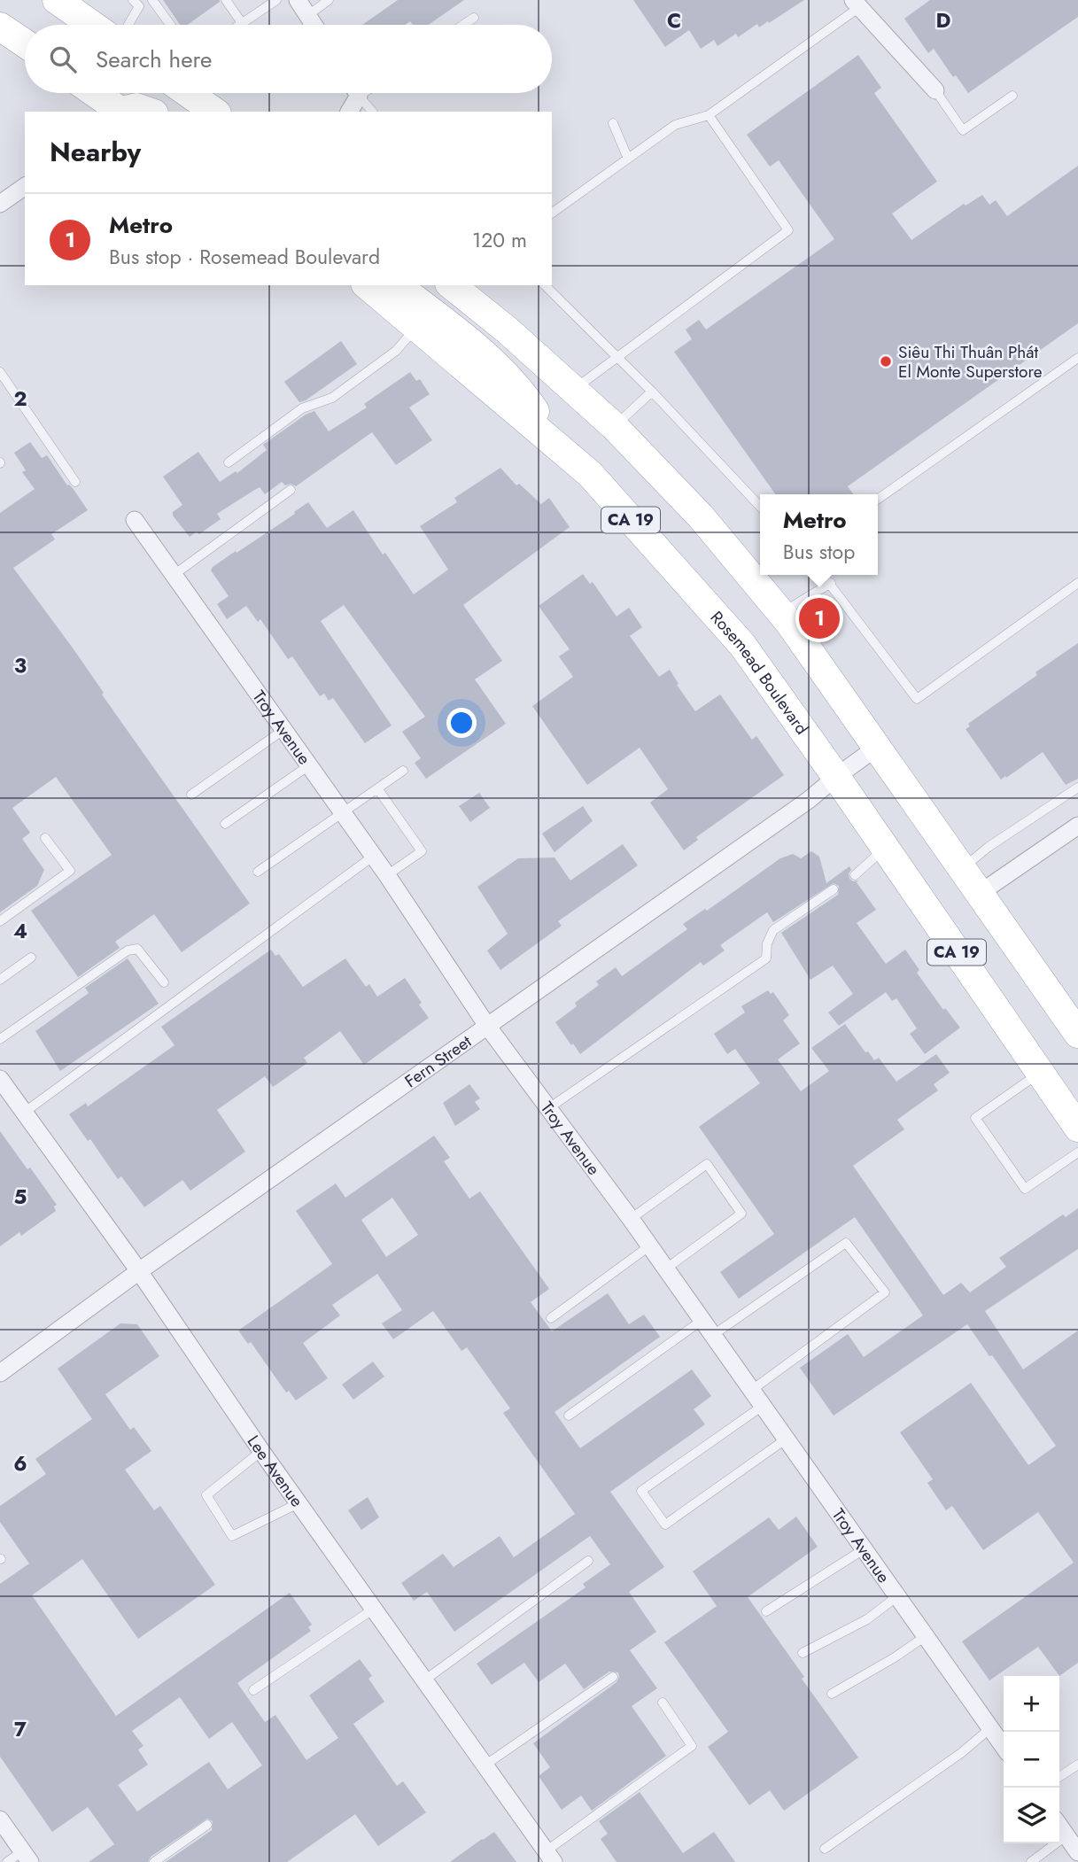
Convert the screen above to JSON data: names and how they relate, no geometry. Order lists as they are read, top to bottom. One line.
{"streets":{"main road":["CA 19","Rosemead Boulevard"],"street":["Troy Avenue","Fern Street","Lee Avenue"]},"crossings":[["CA 19","Fern Street"],["Rosemead Boulevard","Fern Street"],["Troy Avenue","Fern Street"],["Fern Street","Lee Avenue"]],"places":["Siêu Thi Thuân Phát El Monte Superstore"],"page":{"search":"Search here","heading":"Nearby","list":[{"mark":"1","name":"Metro","note":"Bus stop · Rosemead Boulevard","value":"120 m"}],"popup":["Metro","Bus stop"],"pins":"1","map_buttons":["+","−"]},"grid":{"columns":["C","D"],"rows":["2","3","4","5","6","7"]}}
